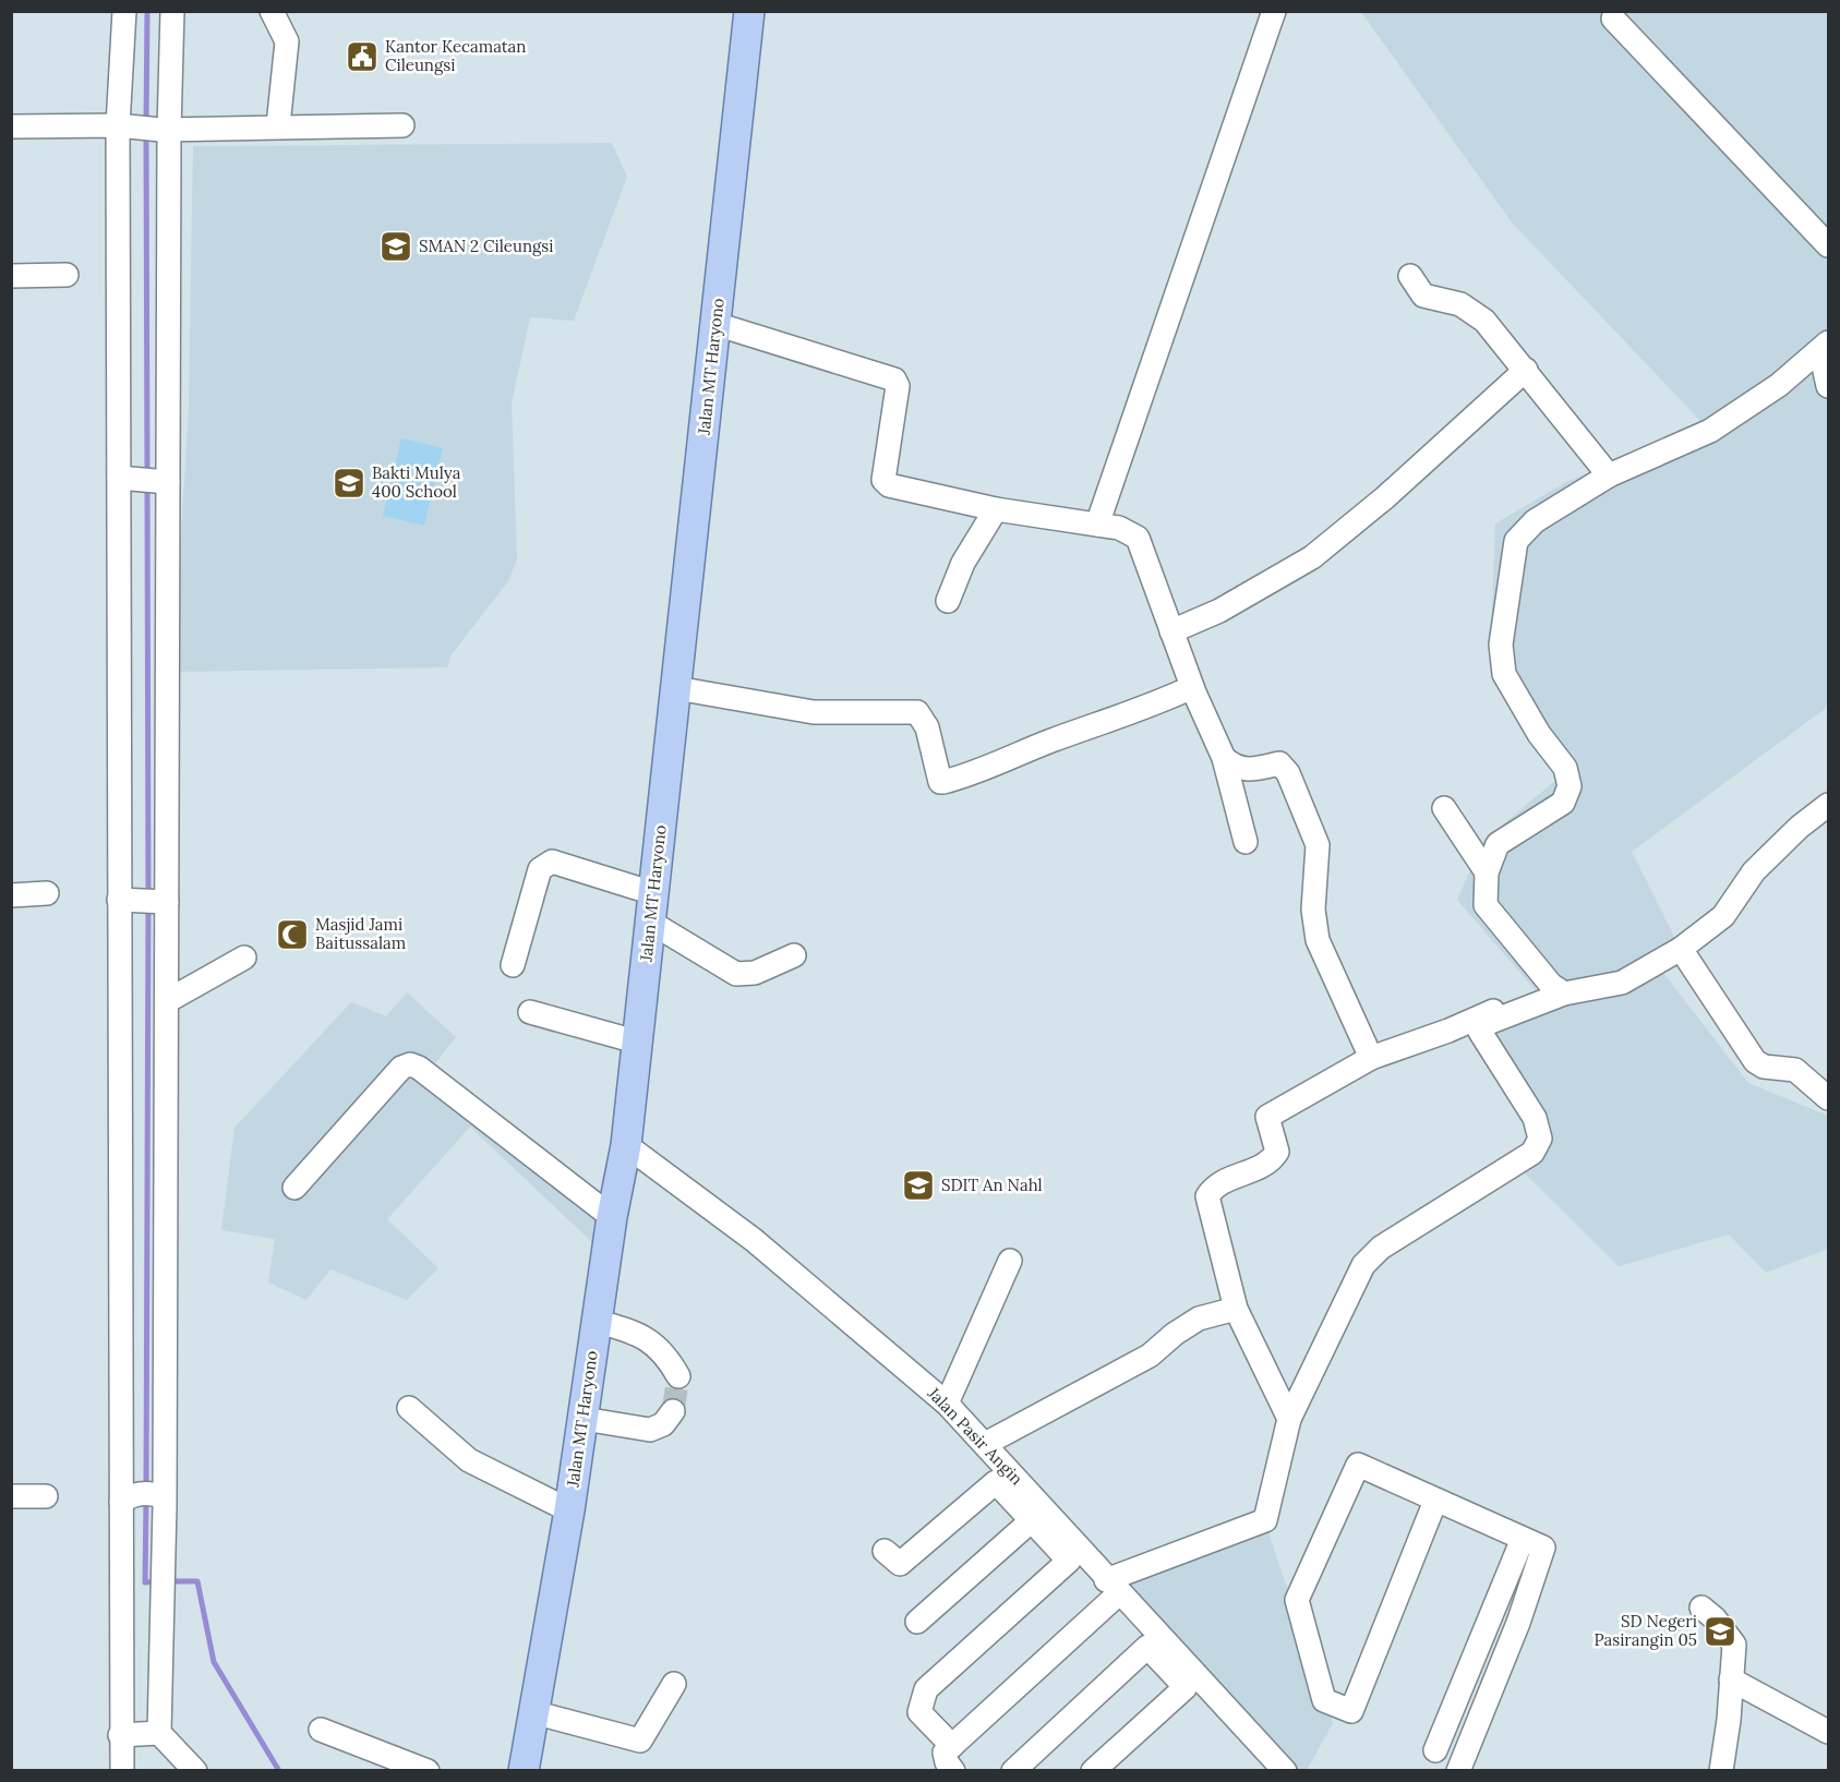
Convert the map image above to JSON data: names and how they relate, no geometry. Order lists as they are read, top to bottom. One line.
{"streets":{"main road":["Jalan MT Haryono"],"street":["Jalan Pasir Angin"]},"crossings":[["Jalan MT Haryono","Jalan Pasir Angin"]],"places":{"public building":["Kantor Kecamatan Cileungsi"],"school or university":["SMAN 2 Cileungsi","Bakti Mulya 400 School","SDIT An Nahl","SD Negeri Pasirangin 05"],"mosque":["Masjid Jami Baitussalam"]}}
